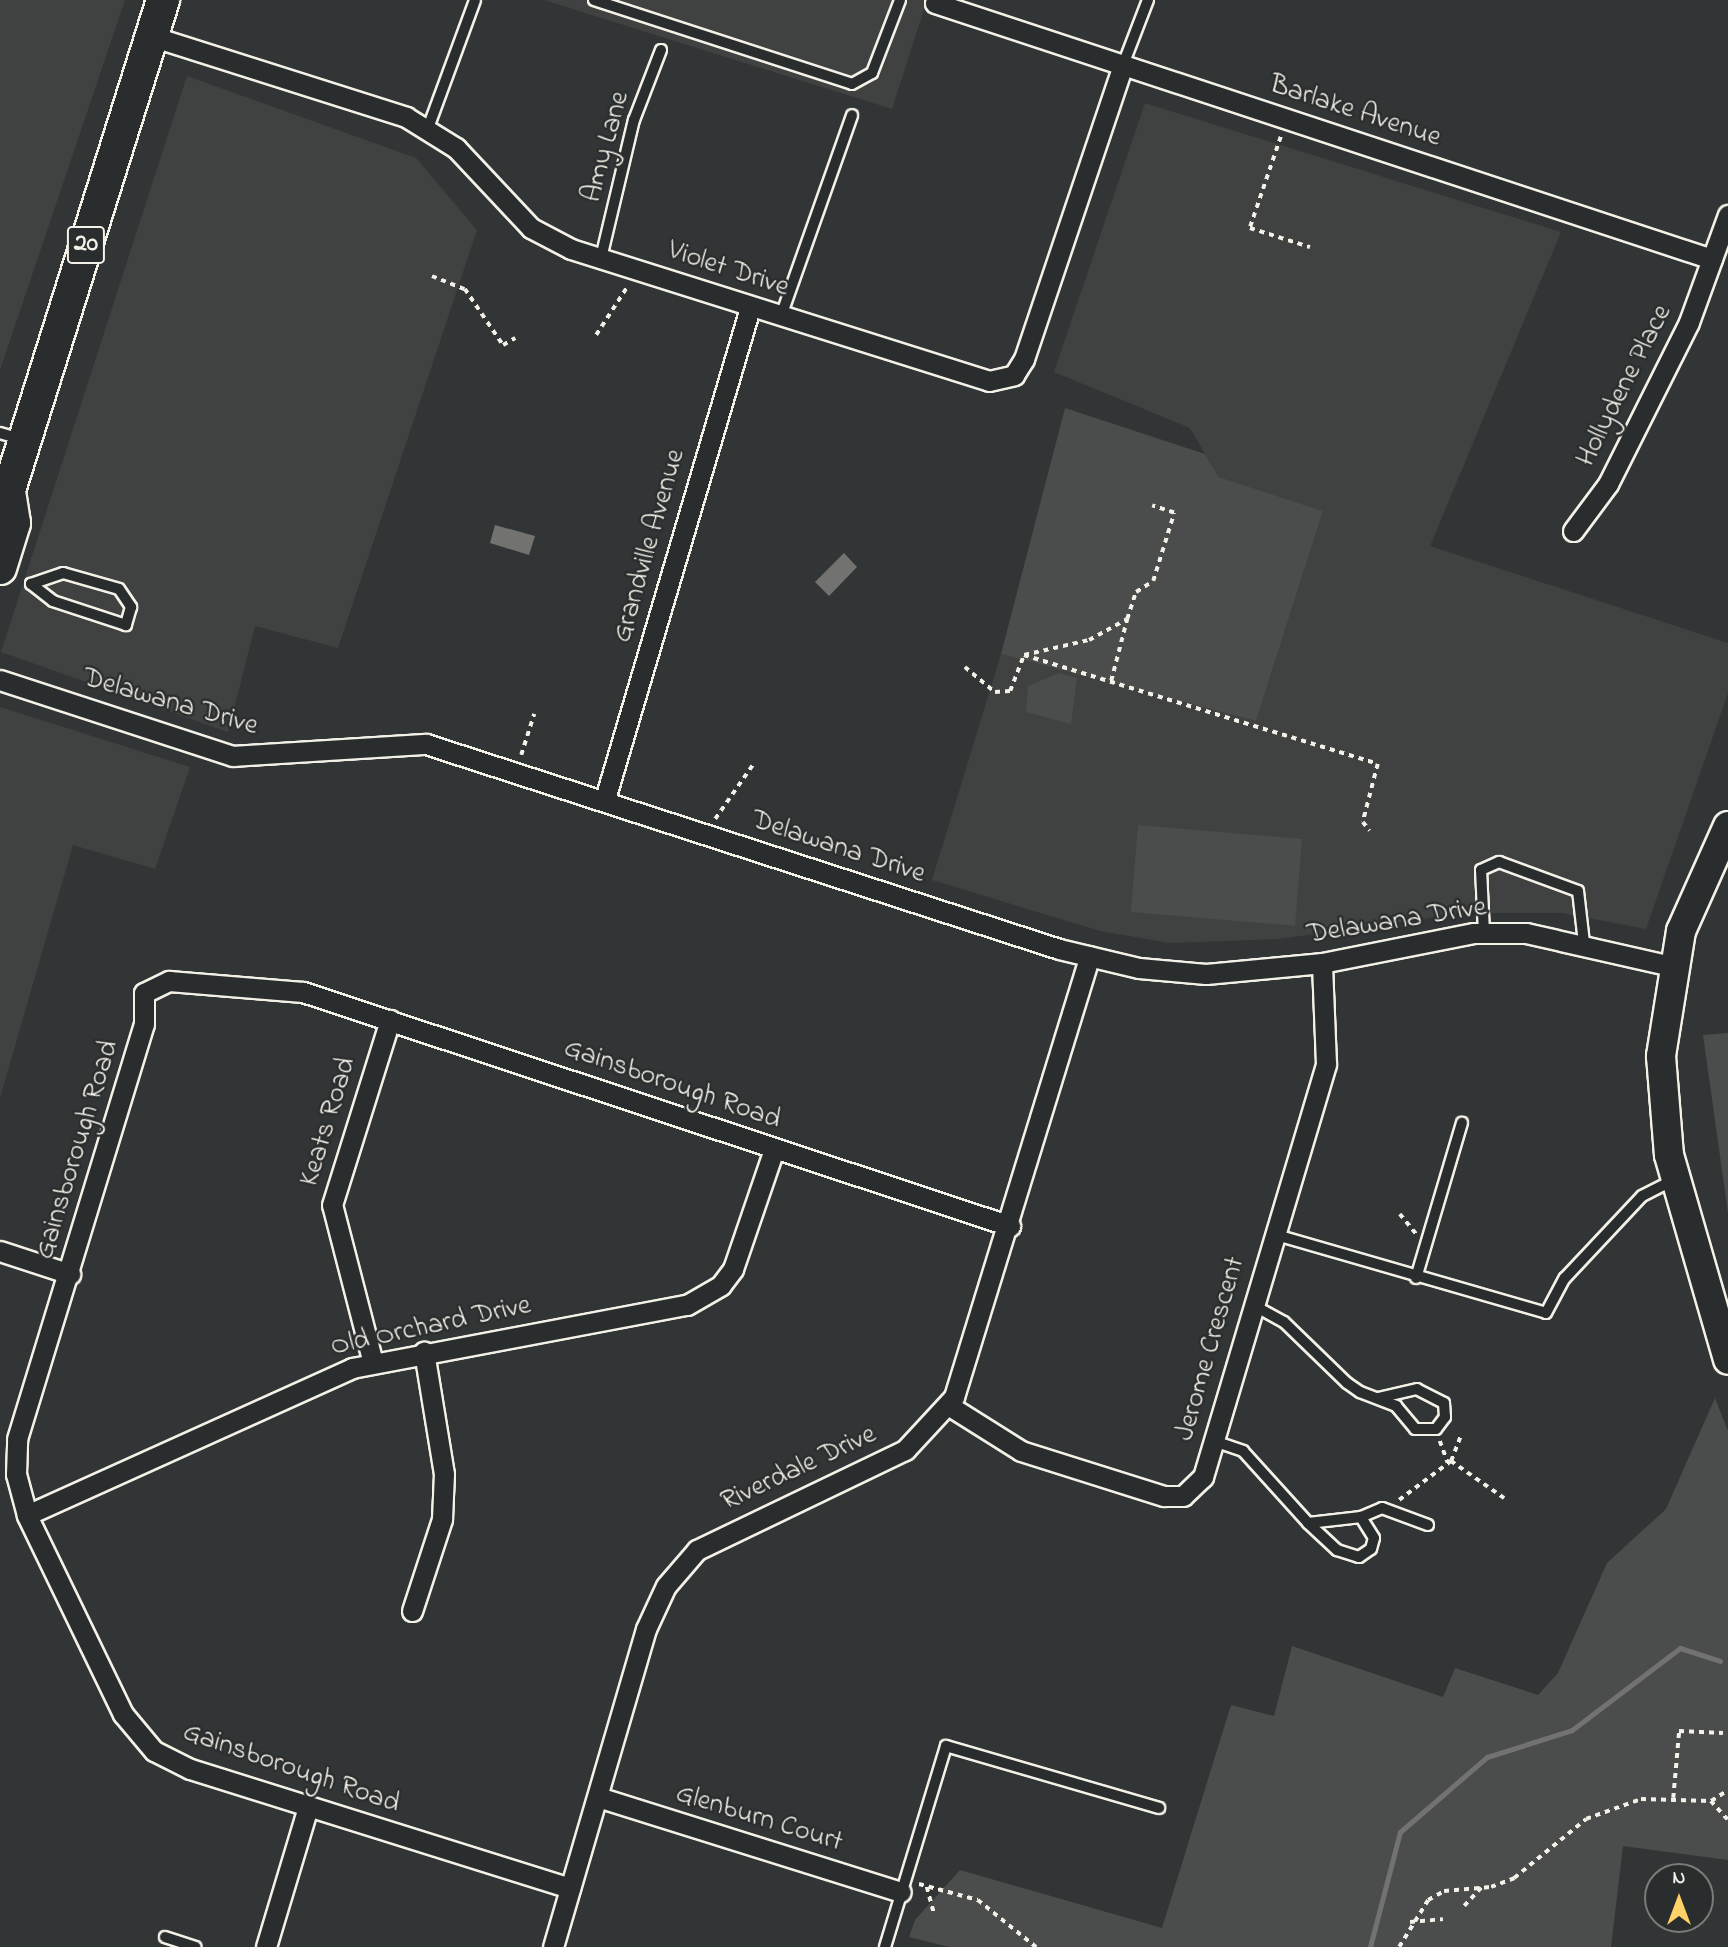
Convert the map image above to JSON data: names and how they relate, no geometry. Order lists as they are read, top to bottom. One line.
{"streets":{"main road":["20"],"street":["Barlake Avenue","Violet Drive","Hollydene Place","Grandville Avenue","Delawana Drive","Gainsborough Road","Keats Road","Old Orchard Drive","Jerome Crescent","Riverdale Drive","Glenburn Court"],"lane":["Amy Lane"]},"crossings":[["Barlake Avenue","Violet Drive"],["Barlake Avenue","Hollydene Place"],["Amy Lane","Violet Drive"],["20","Violet Drive"],["Violet Drive","Grandville Avenue"],["Grandville Avenue","Delawana Drive"],["Delawana Drive","Jerome Crescent"],["Delawana Drive","Riverdale Drive"],["Gainsborough Road","Keats Road"],["Gainsborough Road","Old Orchard Drive"],["Gainsborough Road","Riverdale Drive"],["Keats Road","Old Orchard Drive"],["Jerome Crescent","Riverdale Drive"],["Riverdale Drive","Glenburn Court"]],"north":"top"}
